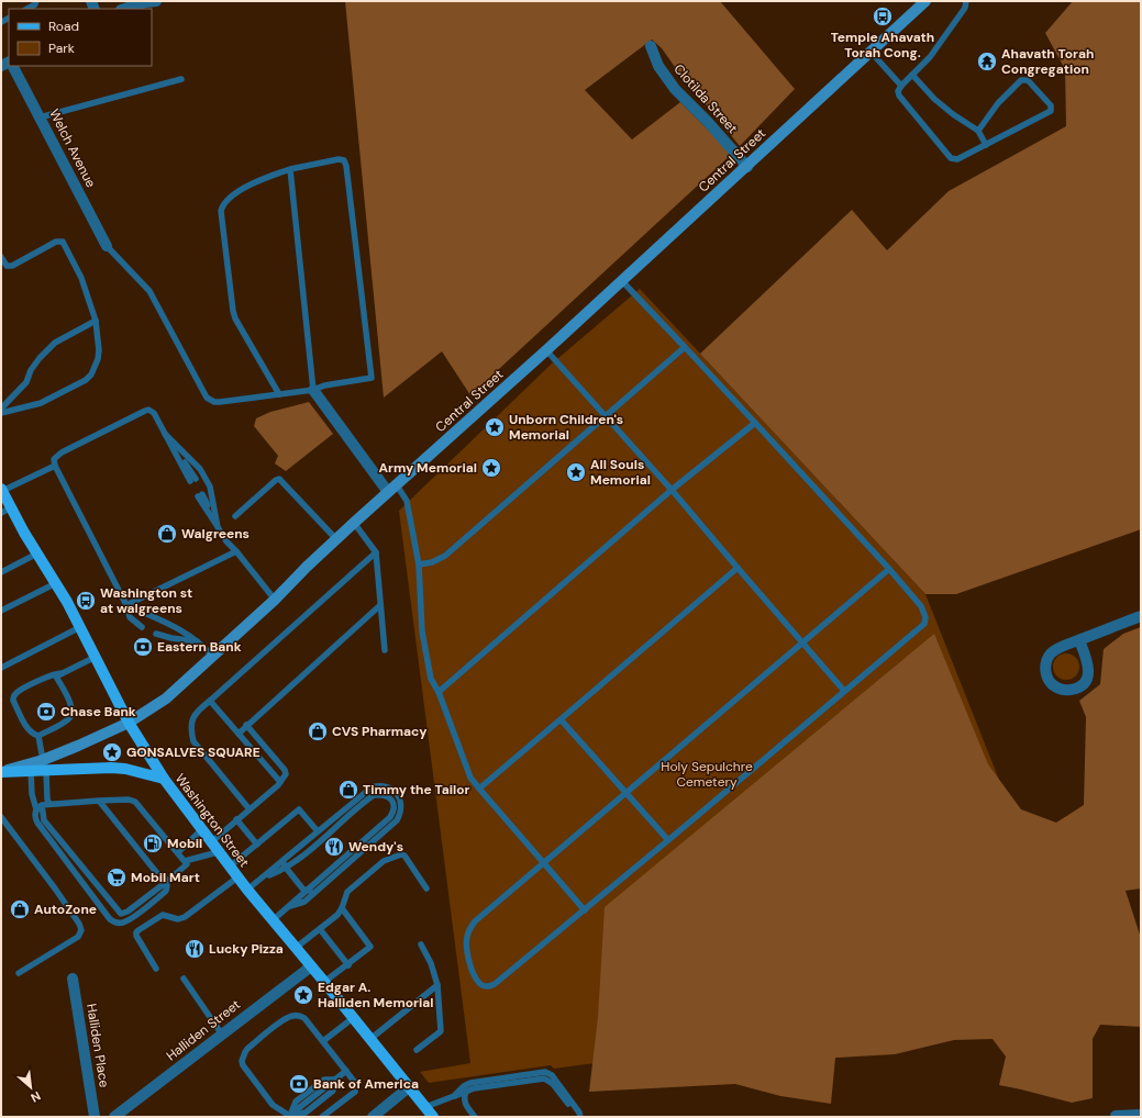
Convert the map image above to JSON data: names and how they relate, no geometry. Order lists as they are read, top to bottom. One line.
{"streets":{"main road":["Central Street","Washington Street"],"street":["Clotilda Street","Welch Avenue","Halliden Street","Halliden Place"]},"crossings":[["Clotilda Street","Central Street"],["Central Street","Washington Street"],["Washington Street","Halliden Street"]],"parks":["Holy Sepulchre Cemetery"],"places":{"bus stop":["Temple Ahavath Torah Cong.","Washington st at walgreens"],"temple":["Ahavath Torah Congregation"],"place":["Unborn Children's Memorial","Army Memorial","All Souls Memorial","GONSALVES SQUARE","Edgar A. Halliden Memorial"],"shop":["Walgreens","CVS Pharmacy","Timmy the Tailor","AutoZone"],"bank":["Eastern Bank","Chase Bank","Bank of America"],"fuel station":["Mobil"],"restaurant":["Wendy's","Lucky Pizza"],"supermarket":["Mobil Mart"]},"legend":["Road","Park"],"north":"bottom right"}
